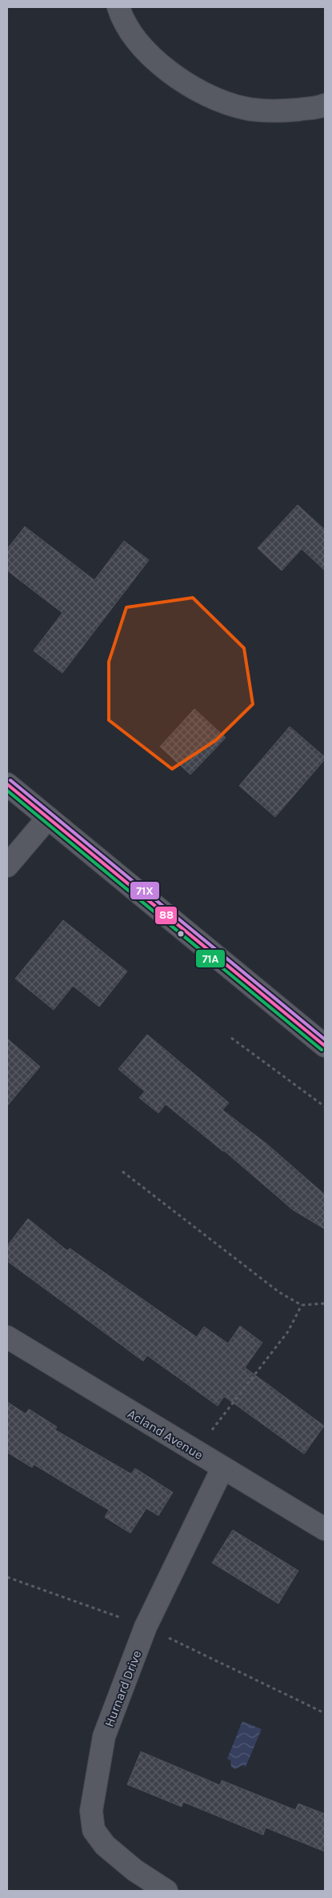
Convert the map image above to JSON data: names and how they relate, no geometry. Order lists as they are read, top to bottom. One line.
{"streets":{"street":["Acland Avenue","Hurnard Drive"]},"crossings":[["Acland Avenue","Hurnard Drive"]],"lines":["transit line 71X","transit line 88","transit line 71A"]}
